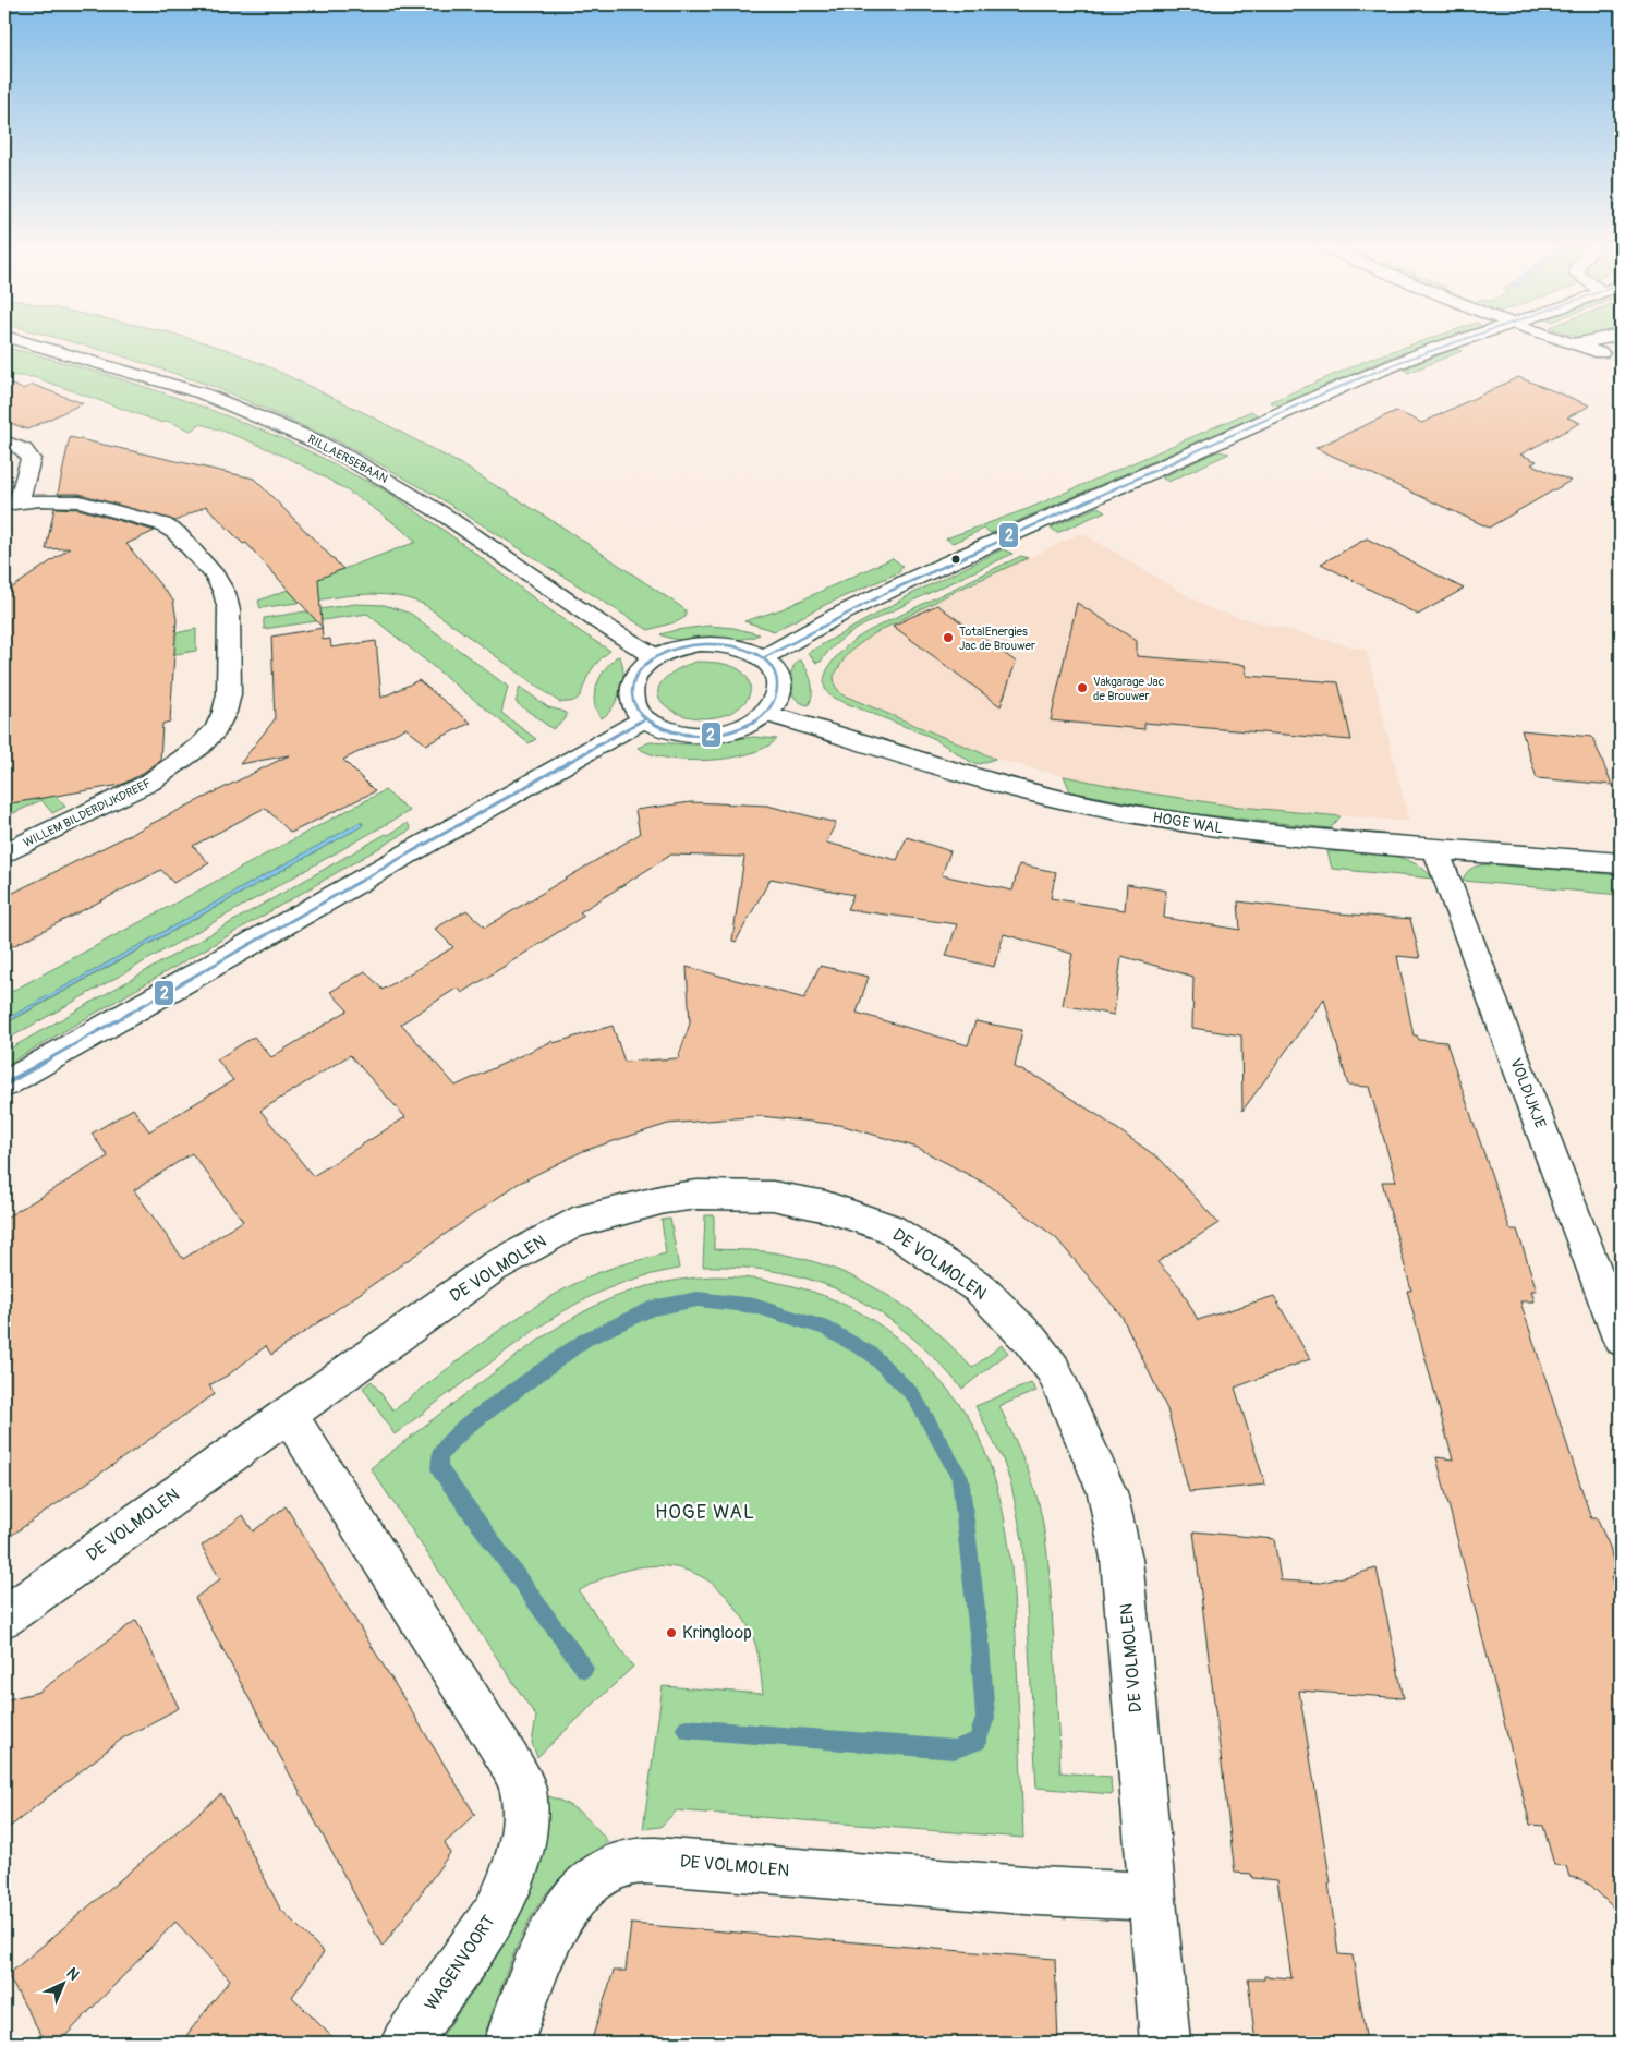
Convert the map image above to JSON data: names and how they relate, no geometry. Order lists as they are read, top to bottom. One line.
{"streets":{"street":["RILLAERSEBAAN","WILLEM BILDERDIJKDREEF","HOGE WAL","VOLDIJKJE","DE VOLMOLEN","WAGENVOORT"]},"crossings":[["RILLAERSEBAAN","HOGE WAL"],["HOGE WAL","VOLDIJKJE"],["DE VOLMOLEN","WAGENVOORT"]],"districts":["HOGE WAL"],"places":["TotalEnergies Jac de Brouwer","Vakgarage Jac de Brouwer","Kringloop"],"lines":["transit line 2"],"north":"top right"}
